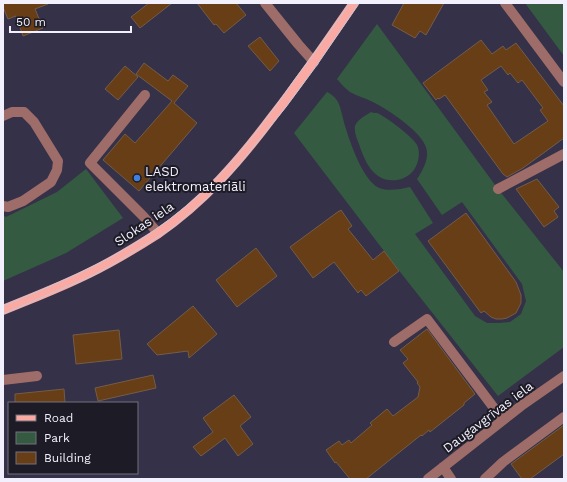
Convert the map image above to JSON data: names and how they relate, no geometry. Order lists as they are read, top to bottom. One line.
{"streets":{"main road":["Slokas iela"],"street":["Daugavgrīvas iela"]},"places":["LASD elektromateriāli"],"legend":["Road","Park","Building"],"scale_bar":"50 m"}
